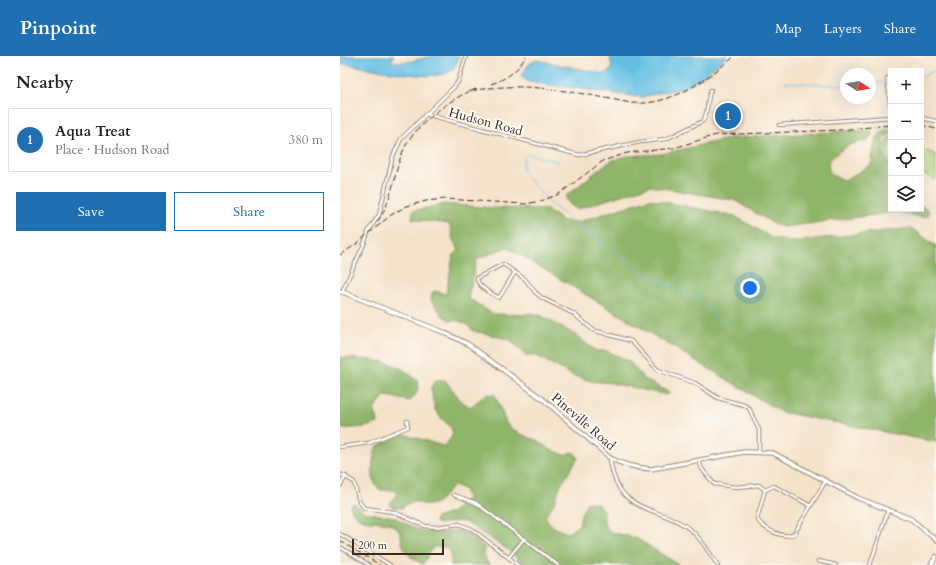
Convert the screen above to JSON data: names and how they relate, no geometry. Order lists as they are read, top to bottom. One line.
{"streets":{"main road":["Pineville Road"],"street":["Hudson Road"]},"scale_bar":"200 m","north":"right","page":{"header":"Pinpoint","nav":["Map","Layers","Share"],"heading":"Nearby","map_buttons":["+","−"],"pins":"1","list":[{"mark":"1","name":"Aqua Treat","note":"Place · Hudson Road","value":"380 m"}],"buttons":["Save","Share"],"scale":"200 m"}}
